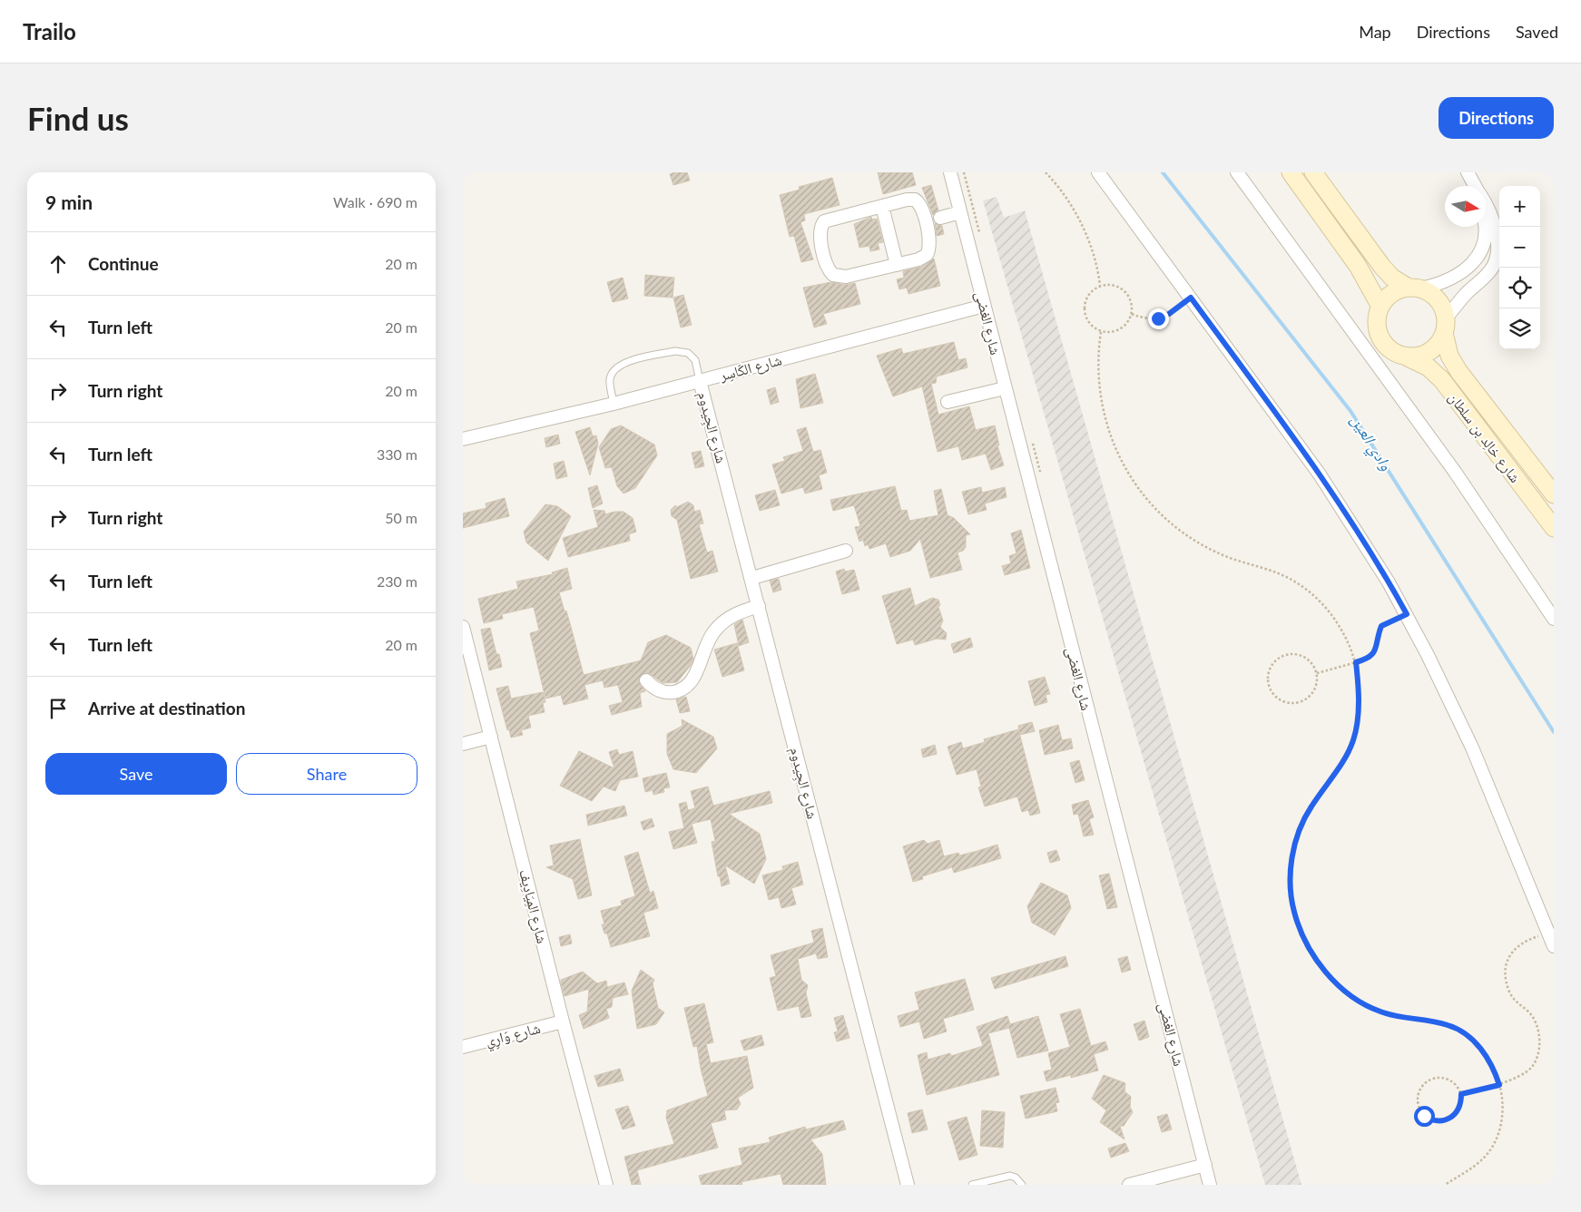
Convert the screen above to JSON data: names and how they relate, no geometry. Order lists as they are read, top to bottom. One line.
{"streets":{"street":["شارع الغضى","شارع الكَاسِر","شارع الجِيدوم","شارع خالِد بن سلطان","شارع المِيَادِيف","شارع وَارِي"]},"crossings":[["شارع الغضى","شارع الكَاسِر"],["شارع الكَاسِر","شارع الجِيدوم"],["شارع المِيَادِيف","شارع وَارِي"]],"water":["وادي العين"],"north":"right","page":{"header":"Trailo","nav":["Map","Directions","Saved"],"buttons":["Directions",["Save","Share"]],"title":"Find us","heading":["9 min","Walk · 690 m"],"map_buttons":["+","−"],"list":[["Continue","20 m"],["Turn left","20 m"],["Turn right","20 m"],["Turn left","330 m"],["Turn right","50 m"],["Turn left","230 m"],["Turn left","20 m"],"Arrive at destination"]}}
